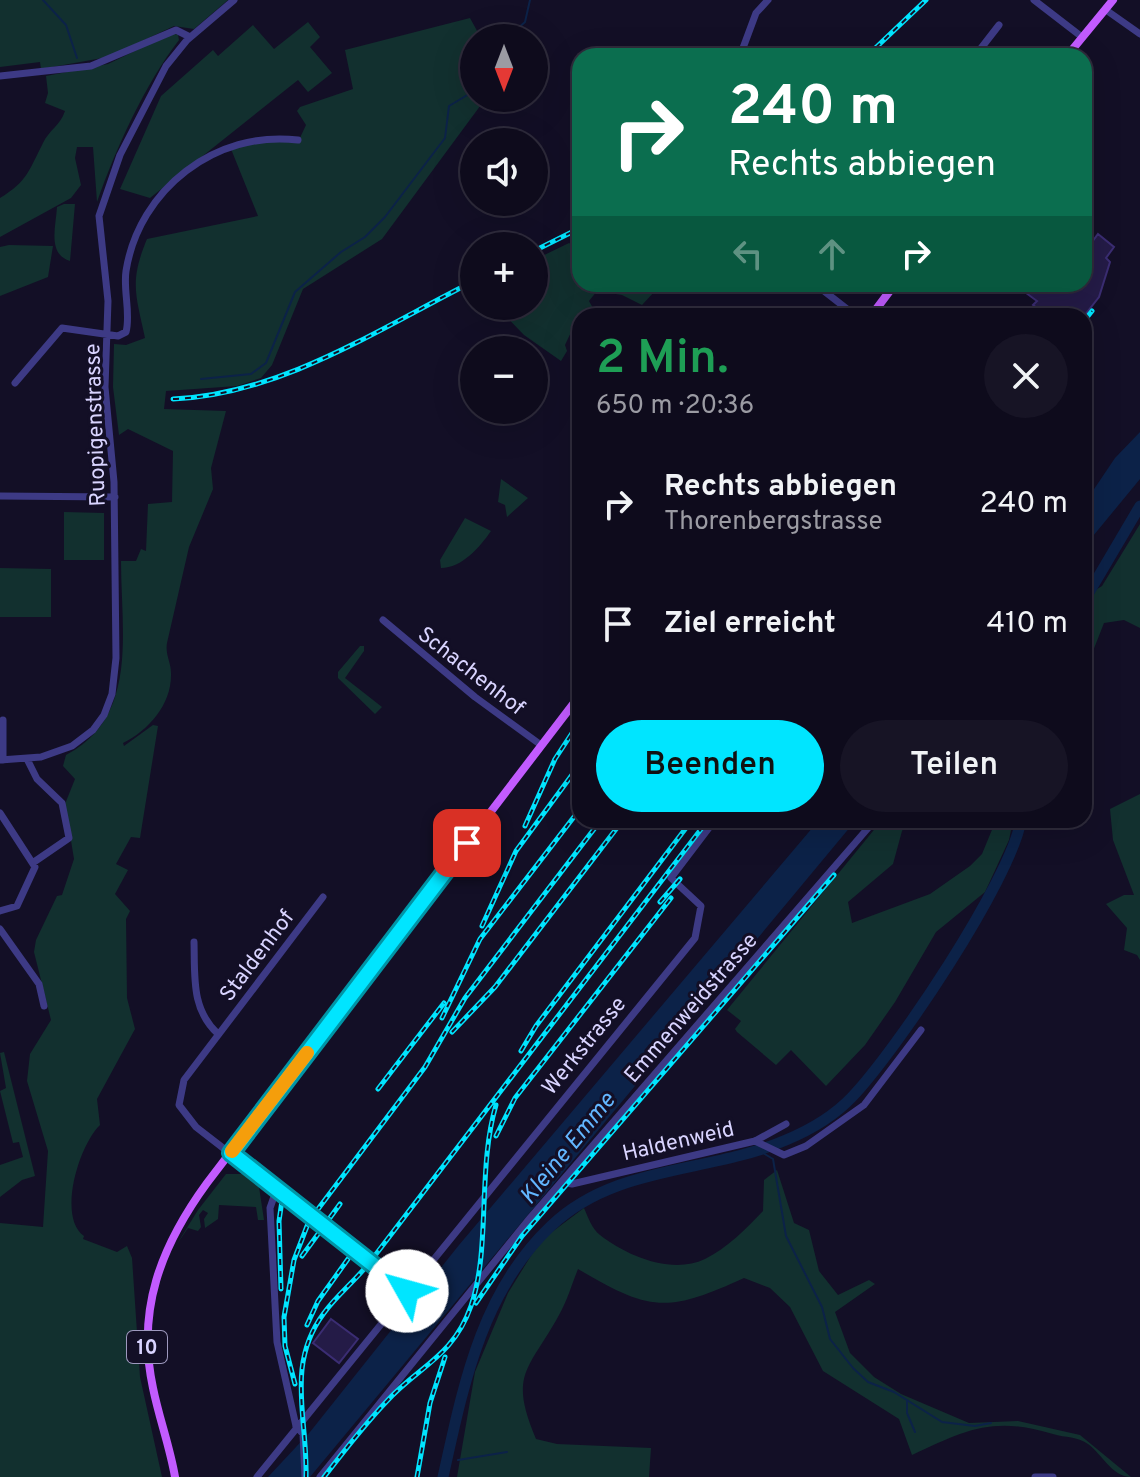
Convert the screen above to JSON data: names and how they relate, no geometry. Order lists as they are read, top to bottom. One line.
{"streets":{"main road":["10"],"street":["Ruopigenstrasse","Schachenhof","Staldenhof","Emmenweidstrasse","Werkstrasse","Haldenweid"]},"crossings":[["Schachenhof","10"],["Staldenhof","10"],["Emmenweidstrasse","Haldenweid"]],"water":["Kleine Emme"],"north":"bottom","page":{"map_buttons":["+","−"],"turn":["240 m","Rechts abbiegen"],"heading":["2 Min.","650 m · 20:36"],"list":[{"name":"Rechts abbiegen","note":"Thorenbergstrasse","value":"240 m"},{"name":"Ziel erreicht","value":"410 m"}],"buttons":["Beenden","Teilen"]}}
